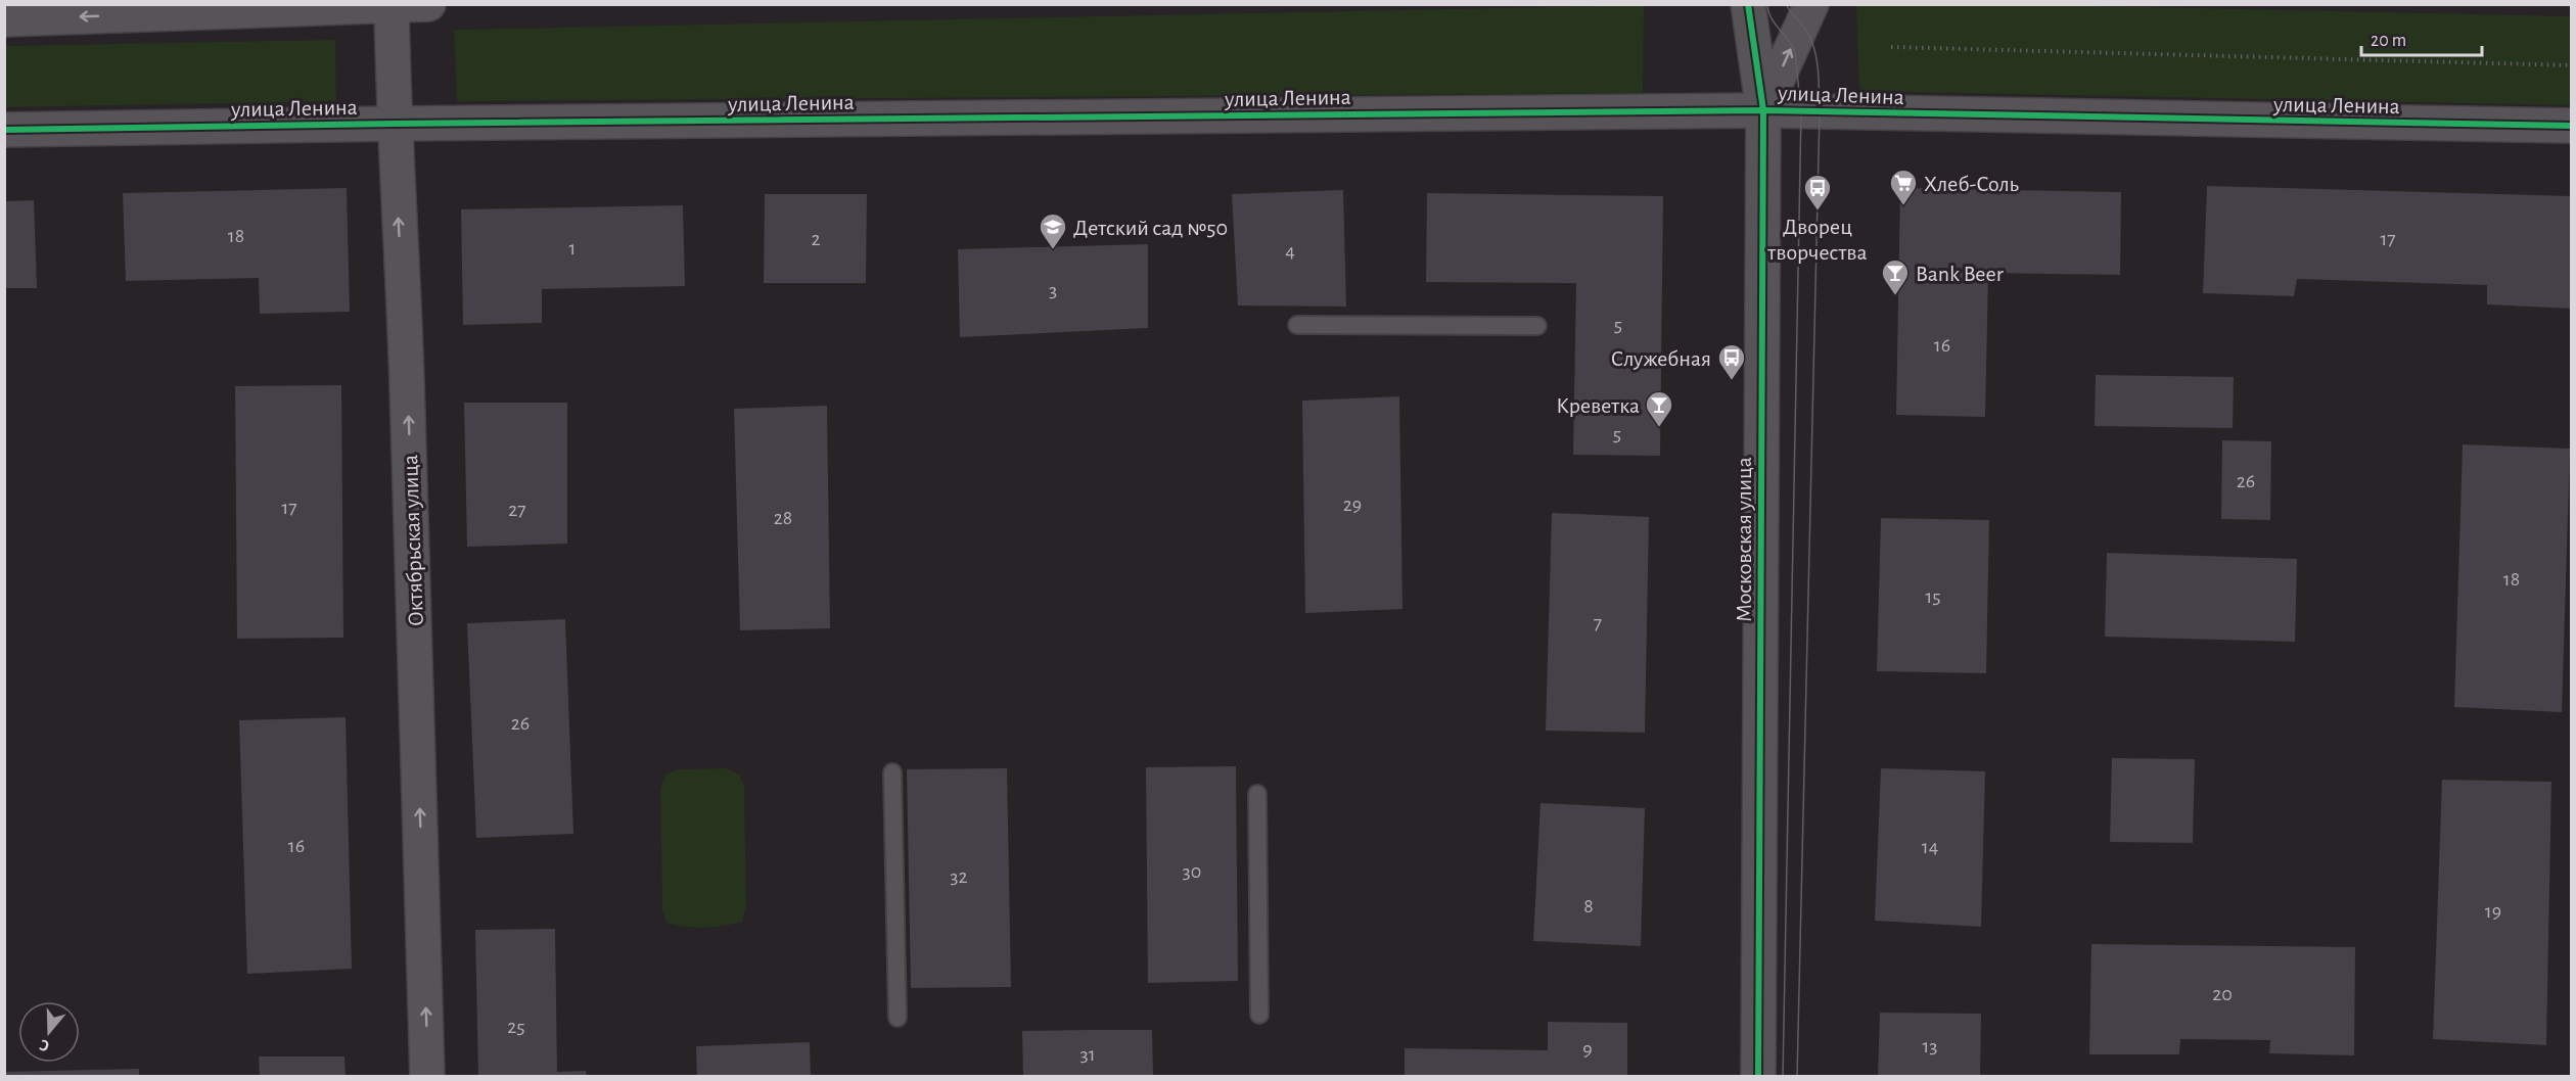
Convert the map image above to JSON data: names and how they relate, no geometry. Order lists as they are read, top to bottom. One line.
{"streets":{"street":["улица Ленина","Московская улица","Октябрьская улица"]},"crossings":[["улица Ленина","Московская улица"],["улица Ленина","Октябрьская улица"]],"one_way":["Октябрьская улица"],"places":{"supermarket":["Хлеб-Соль"],"bus stop":["Дворец творчества","Служебная"],"school or university":["Детский сад №50"],"bar":["Bank Beer","Креветка"]},"house_numbers":["18","2","17","1","4","3","5","16","5","26","29","17","27","28","18","15","7","26","16","14","30","32","8","19","20","25","13","9","31"],"scale_bar":"20 m","north":"bottom"}
